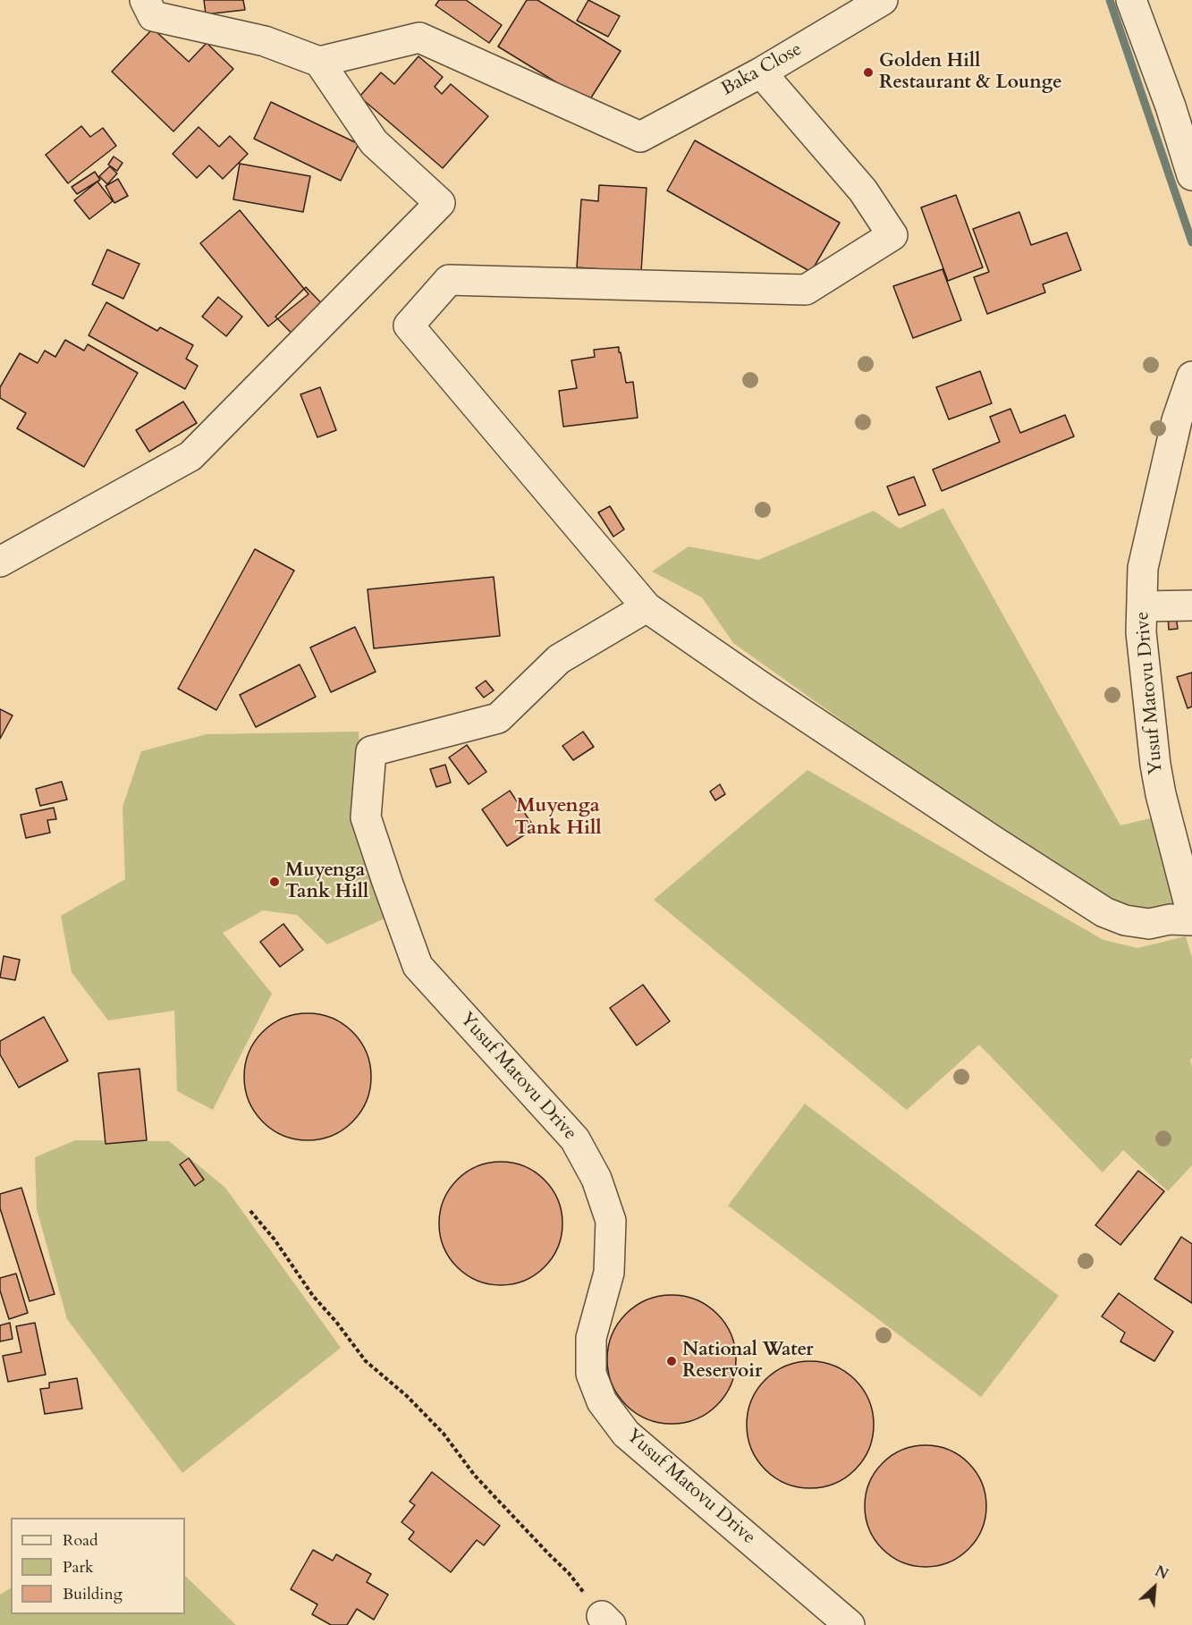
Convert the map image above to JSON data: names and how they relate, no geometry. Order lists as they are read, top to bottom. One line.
{"streets":{"street":["Baka Close","Yusuf Matovu Drive"]},"districts":["Muyenga Tank Hill"],"places":["Golden Hill Restaurant & Lounge","Muyenga Tank Hill","National Water Reservoir"],"legend":["Road","Park","Building"],"north":"top right"}
